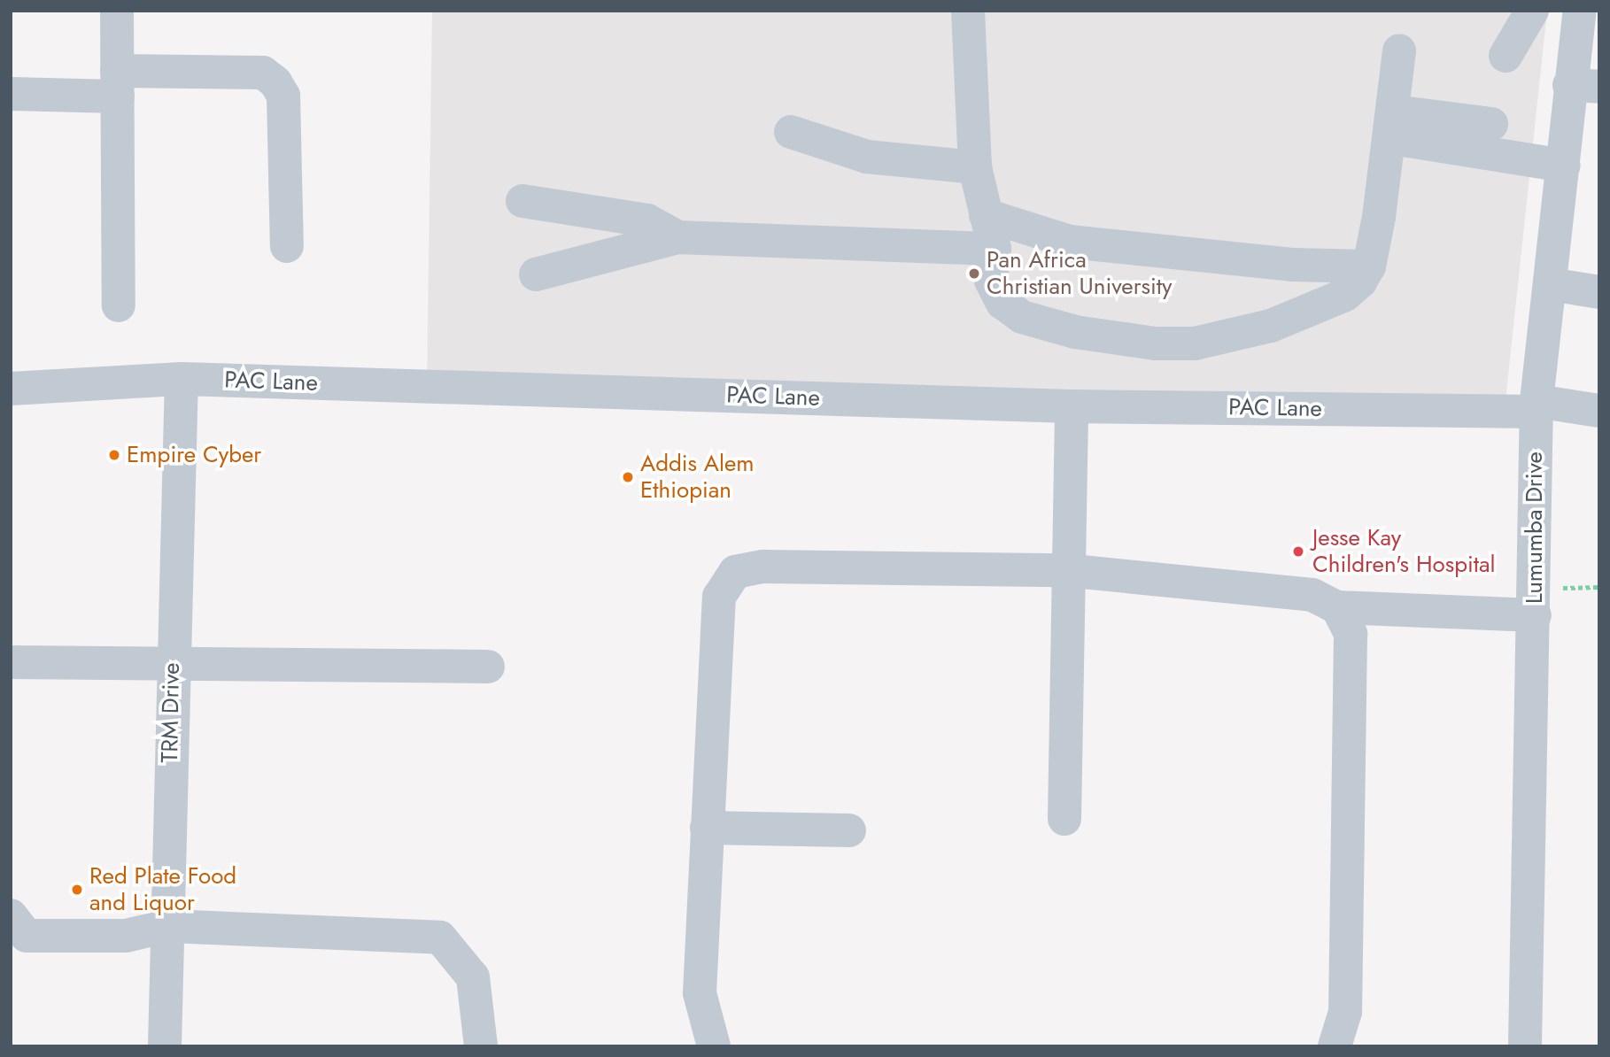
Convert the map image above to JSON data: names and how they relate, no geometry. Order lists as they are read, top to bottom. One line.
{"streets":{"street":["PAC Lane","Lumumba Drive","TRM Drive"]},"crossings":[["PAC Lane","Lumumba Drive"],["PAC Lane","TRM Drive"]],"places":["Pan Africa Christian University","Empire Cyber","Addis Alem Ethiopian","Jesse Kay Children's Hospital","Red Plate Food and Liquor"]}
